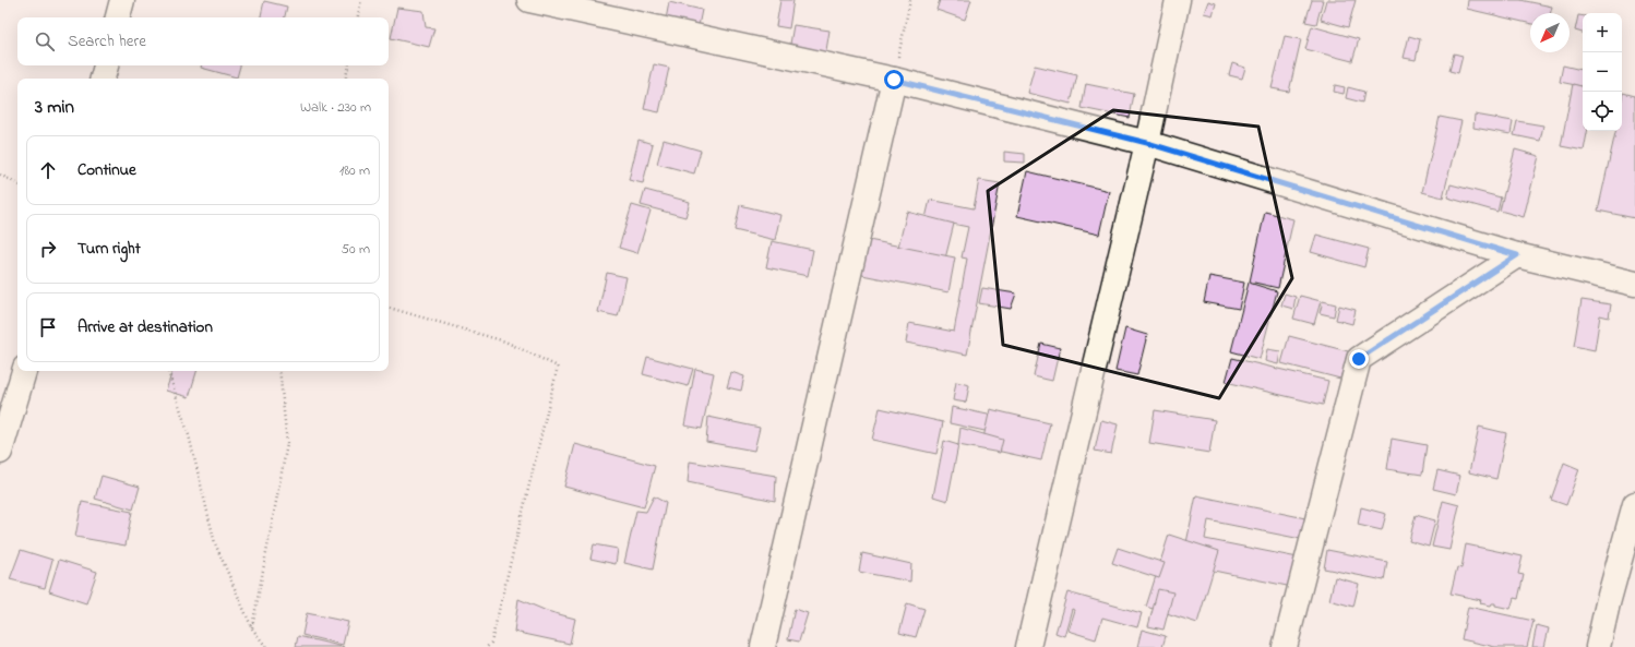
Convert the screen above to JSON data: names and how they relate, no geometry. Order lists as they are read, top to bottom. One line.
{"north":"bottom left","page":{"map_buttons":["+","−"],"search":"Search here","heading":["3 min","Walk · 230 m"],"list":[["Continue","180 m"],["Turn right","50 m"],"Arrive at destination"]}}
